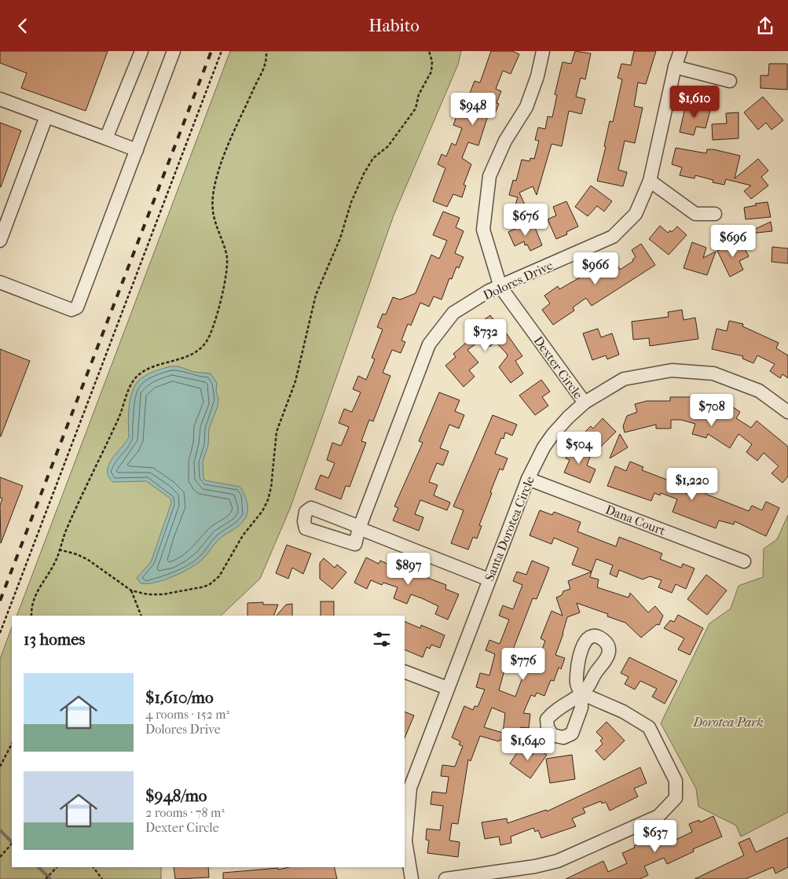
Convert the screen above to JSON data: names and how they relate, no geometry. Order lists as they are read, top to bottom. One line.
{"streets":{"street":["Dolores Drive","Dexter Circle","Dana Court","Santa Dorotea Circle"]},"crossings":[["Dolores Drive","Dexter Circle"],["Dolores Drive","Santa Dorotea Circle"],["Dexter Circle","Santa Dorotea Circle"],["Dana Court","Santa Dorotea Circle"]],"parks":["Dorotea Park"],"page":{"header":"Habito","price":["$1,610","$948","$676","$696","$966","$732","$708","$504","$1,220","$897","$776","$1,640","$637"],"heading":"13 homes","list":[{"name":"$1,610/mo","note":"4 rooms · 152 m² · Dolores Drive"},{"name":"$948/mo","note":"2 rooms · 78 m² · Dexter Circle"}]}}
